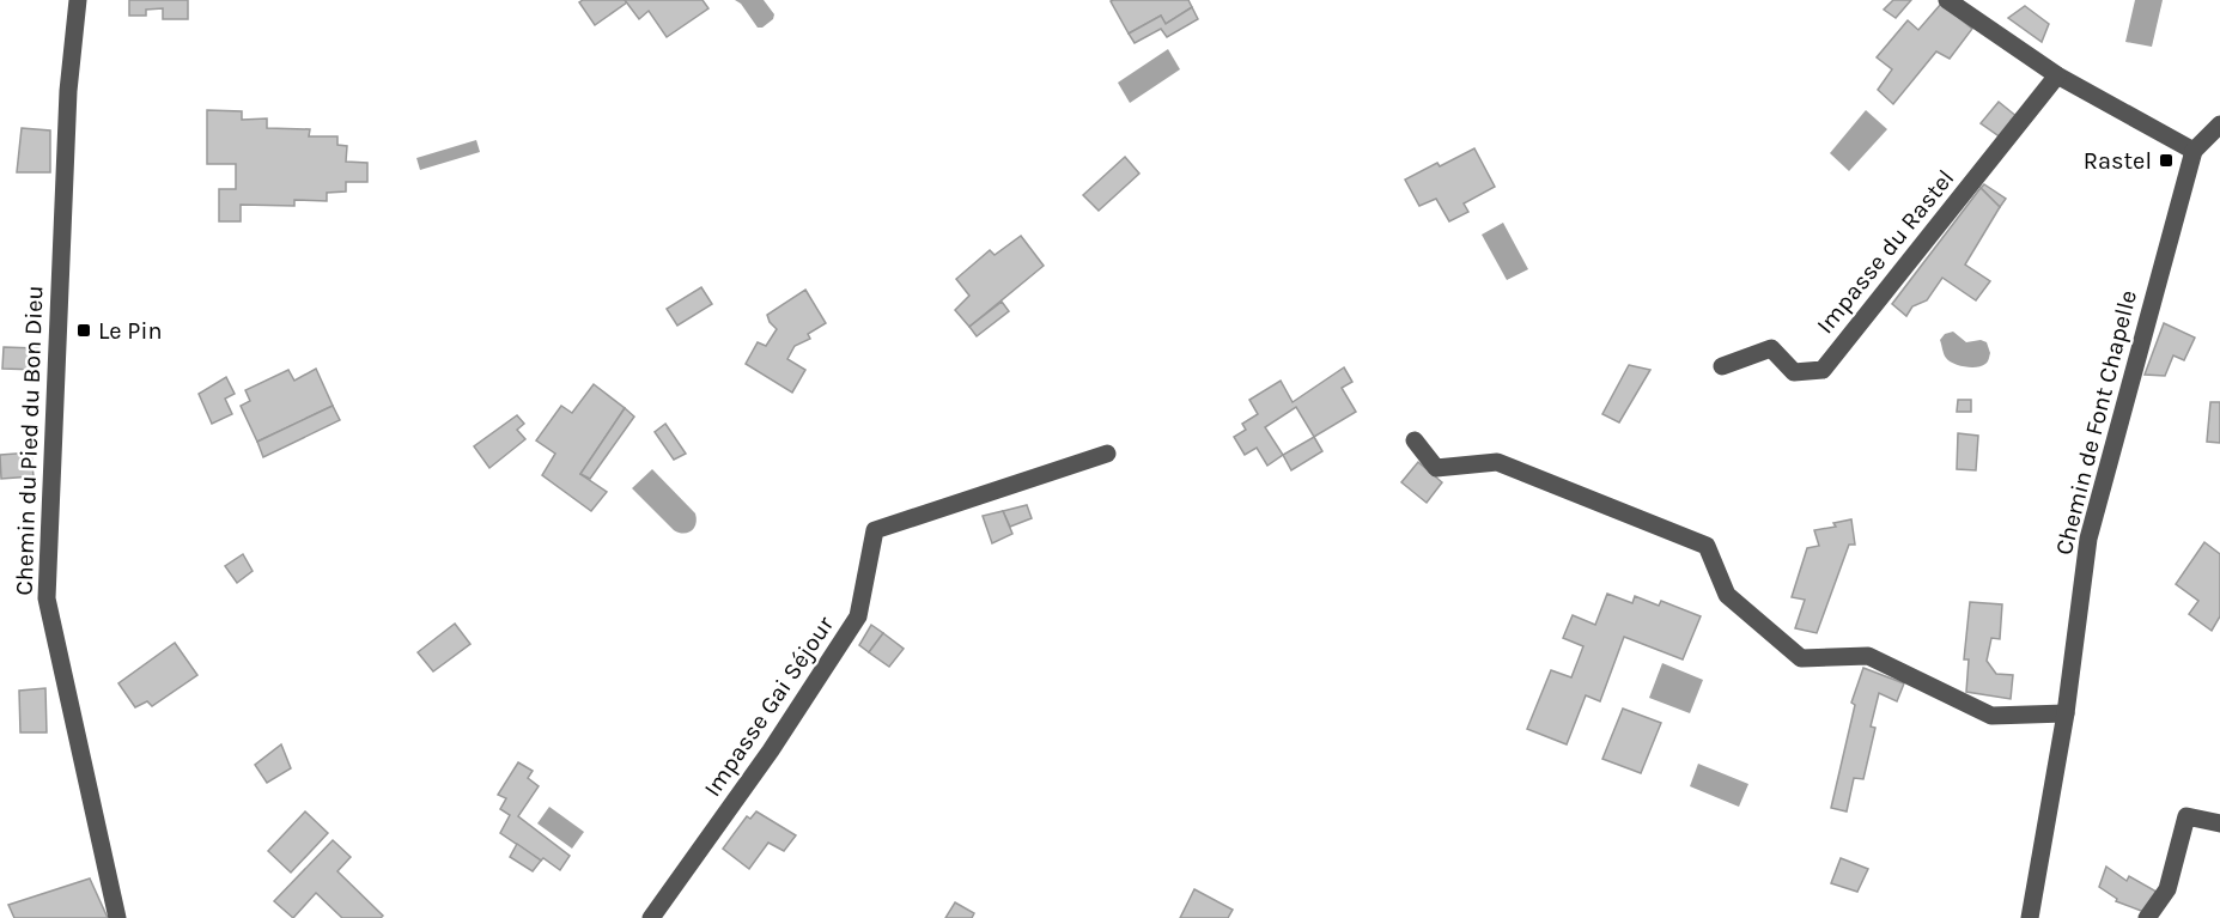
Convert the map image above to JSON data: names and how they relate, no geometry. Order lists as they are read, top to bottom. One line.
{"streets":{"street":["Impasse du Rastel","Chemin de Font Chapelle","Chemin du Pied du Bon Dieu","Impasse Gai Séjour"]},"places":{"transit":["Rastel","Le Pin"]}}
